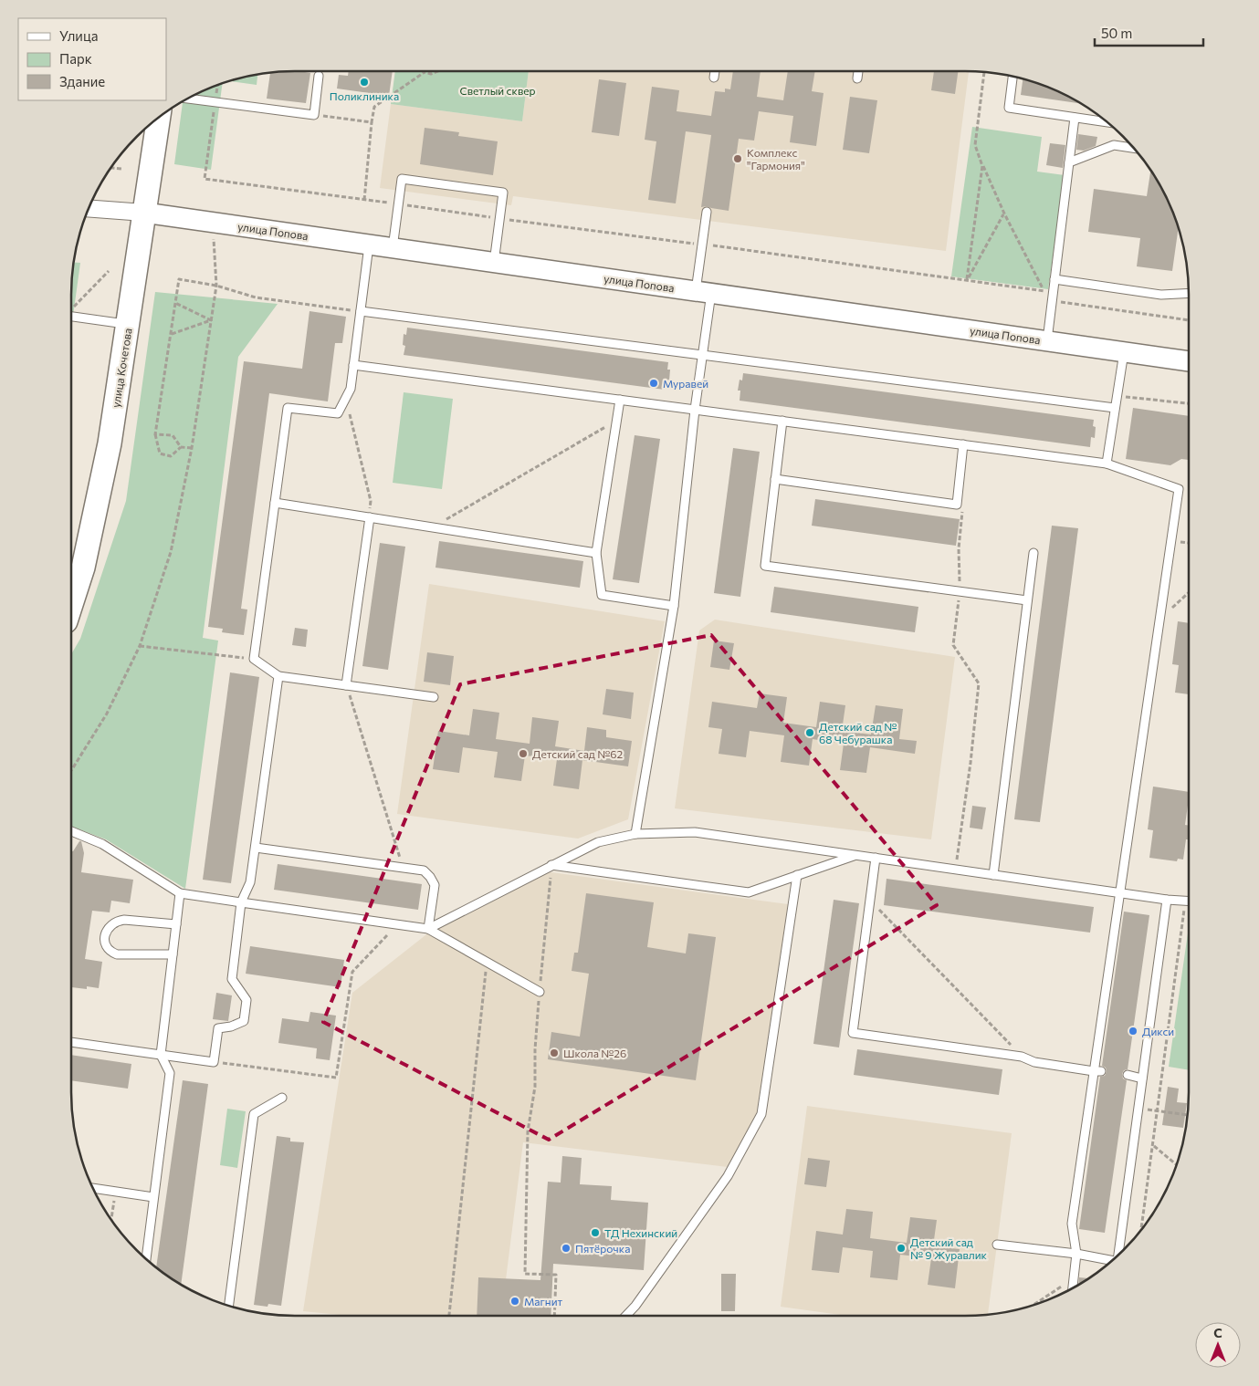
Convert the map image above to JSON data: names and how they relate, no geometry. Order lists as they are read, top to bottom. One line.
{"streets":{"main road":["улица Кочетова"],"street":["улица Попова"]},"crossings":[["улица Попова","улица Кочетова"]],"parks":["Светлый сквер"],"places":["Поликлиника","Комплекс \"Гармония\"","Муравей","Детский сад № 68 Чебурашка","Детский сад №62","Дикси","Школа №26","ТД Нехинский","Пятёрочка","Детский сад № 9 Журавлик","Магнит"],"legend":["Улица","Парк","Здание"],"scale_bar":"50 m","north":"top"}
